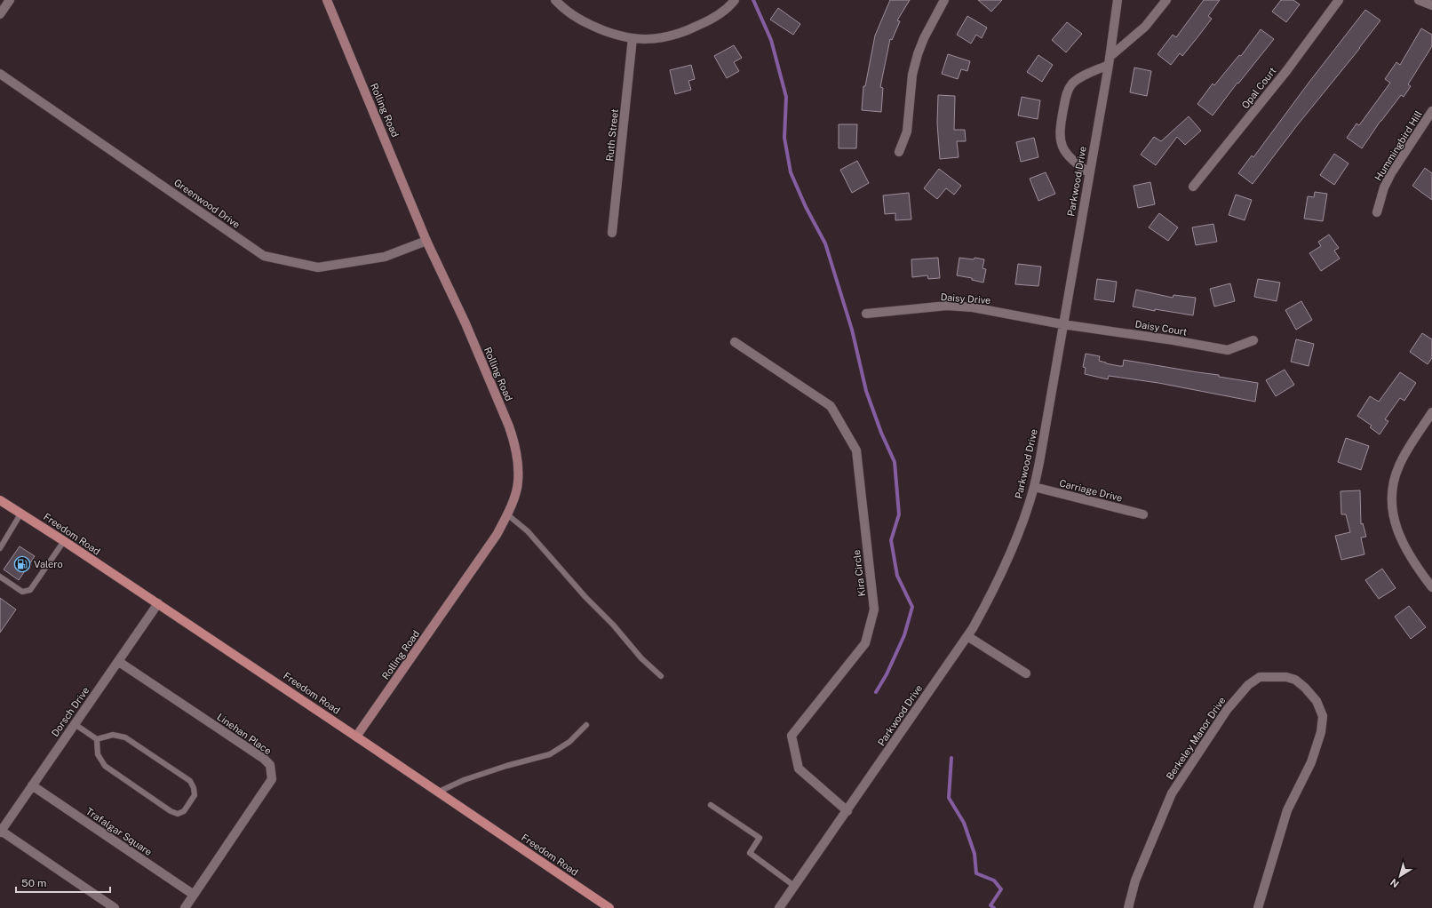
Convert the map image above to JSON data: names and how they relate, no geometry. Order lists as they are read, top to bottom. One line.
{"streets":{"main road":["Freedom Road"],"street":["Opal Court","Rolling Road","Ruth Street","Hummingbird Hill","Parkwood Drive","Greenwood Drive","Daisy Drive","Daisy Court","Carriage Drive","Kira Circle","Dorsch Drive","Linehan Place","Berkeley Manor Drive","Trafalgar Square"]},"crossings":[["Rolling Road","Greenwood Drive"],["Rolling Road","Freedom Road"],["Parkwood Drive","Daisy Drive"],["Parkwood Drive","Daisy Court"],["Parkwood Drive","Carriage Drive"],["Parkwood Drive","Kira Circle"],["Daisy Drive","Daisy Court"],["Freedom Road","Dorsch Drive"],["Dorsch Drive","Linehan Place"],["Dorsch Drive","Trafalgar Square"],["Linehan Place","Trafalgar Square"]],"places":{"fuel station":["Valero"]},"scale_bar":"50 m","north":"bottom left"}
